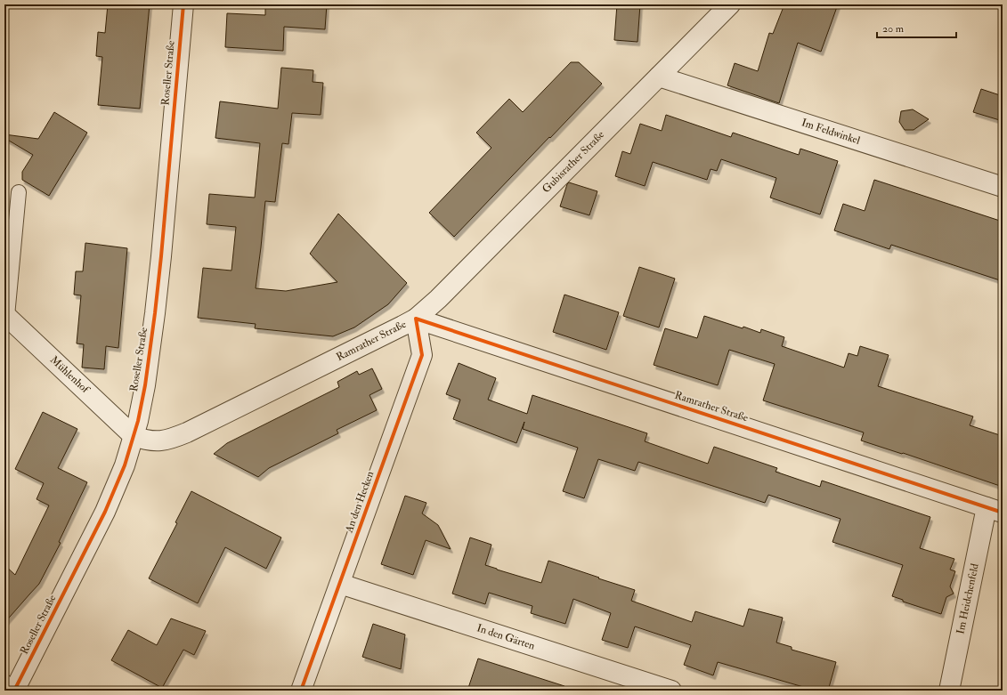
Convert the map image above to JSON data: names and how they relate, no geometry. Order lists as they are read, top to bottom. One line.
{"streets":{"street":["Roseller Straße","Im Feldwinkel","Gubisrather Straße","Ramrather Straße","Mühlenhof","An den Hecken","Im Heidchenfeld","In den Gärten"]},"crossings":[["Roseller Straße","Ramrather Straße"],["Roseller Straße","Mühlenhof"],["Im Feldwinkel","Gubisrather Straße"],["Gubisrather Straße","Ramrather Straße"],["Gubisrather Straße","An den Hecken"],["Ramrather Straße","Mühlenhof"],["Ramrather Straße","An den Hecken"],["Ramrather Straße","Im Heidchenfeld"],["An den Hecken","In den Gärten"]],"scale_bar":"20 m"}
